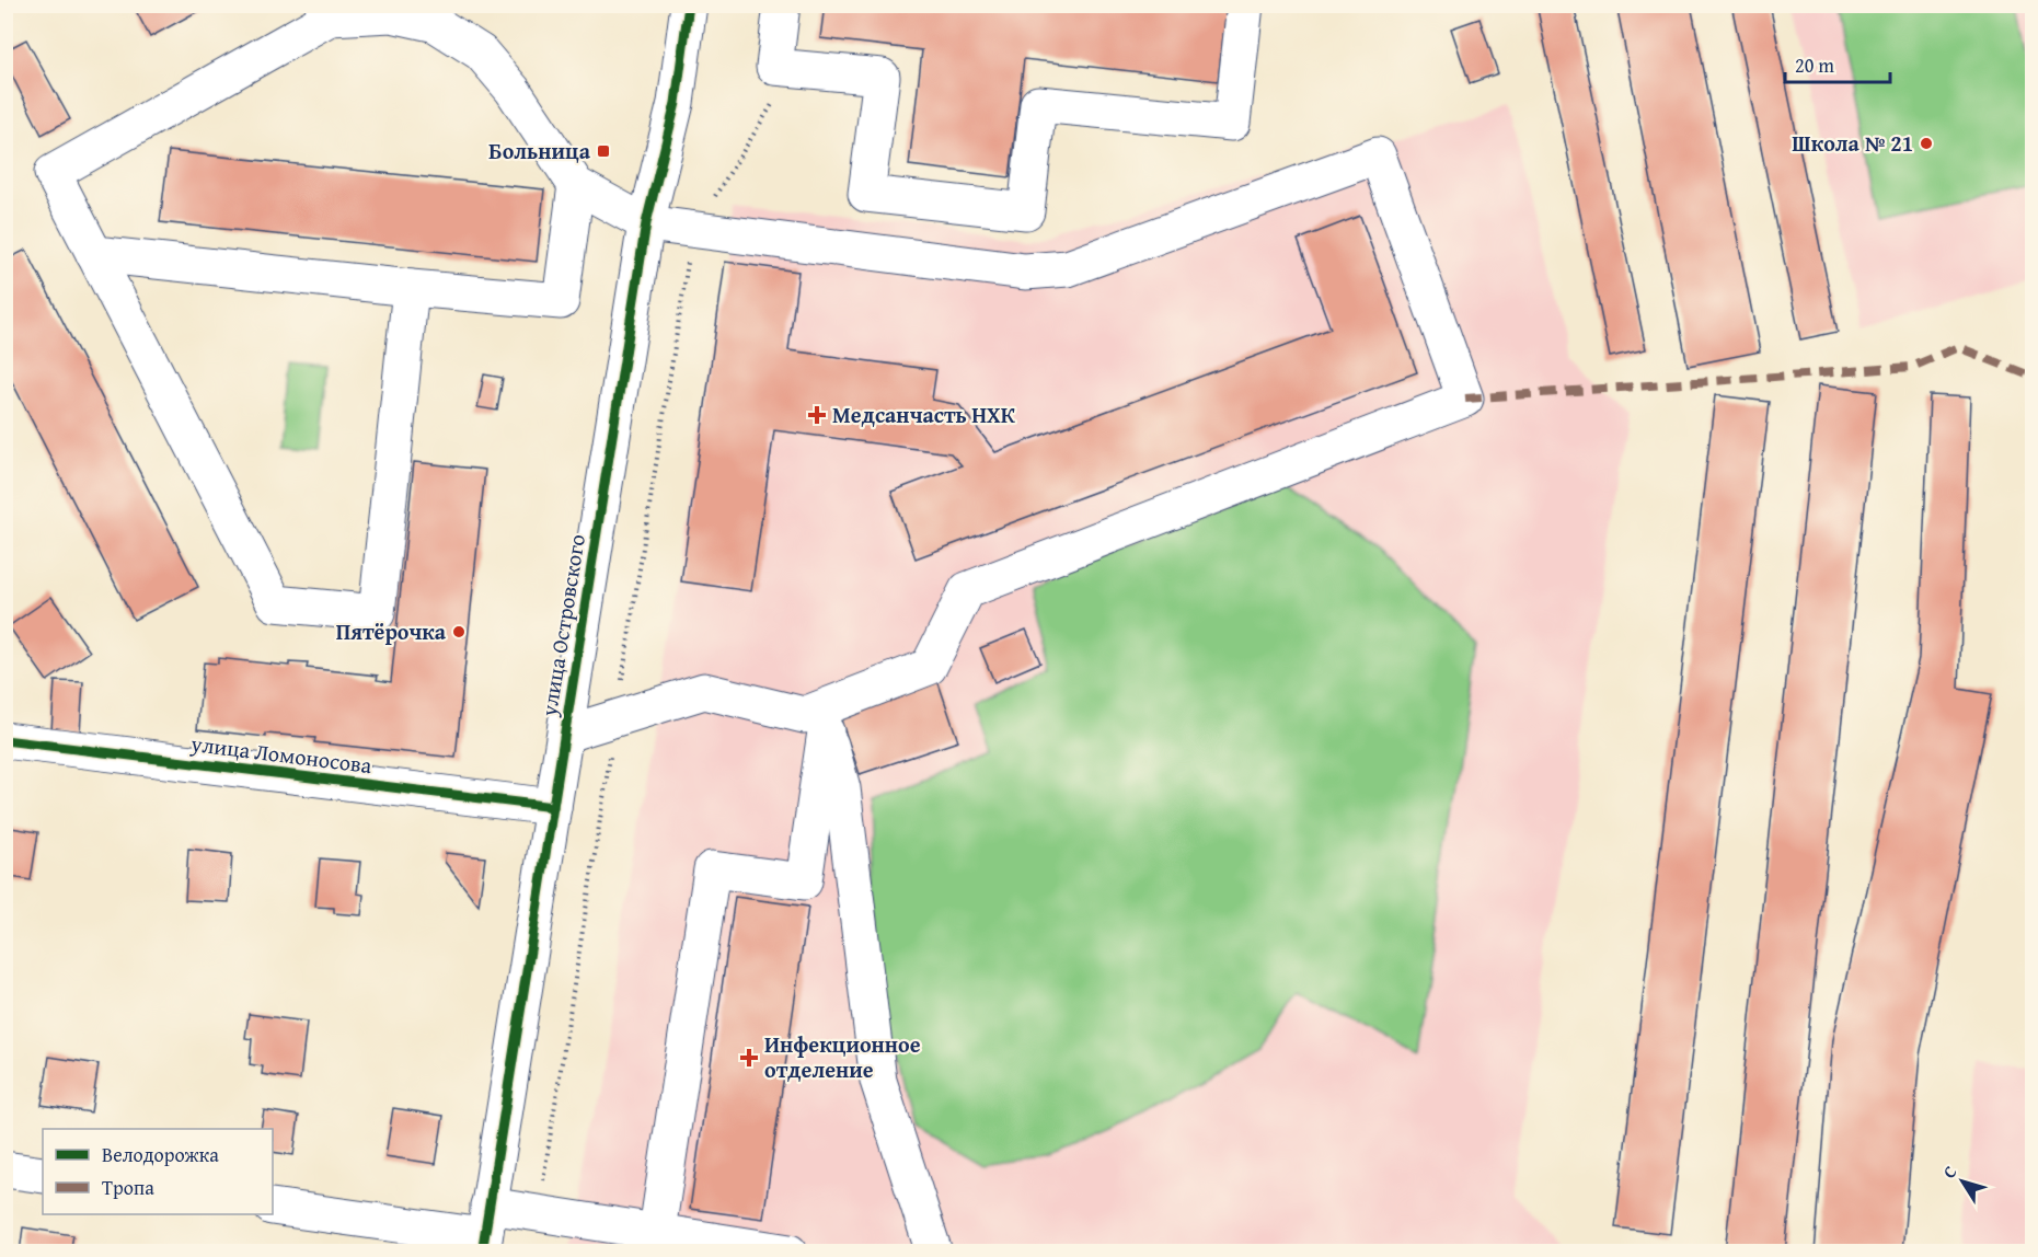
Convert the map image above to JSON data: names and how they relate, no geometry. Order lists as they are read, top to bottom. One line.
{"streets":{"street":["улица Островского","улица Ломоносова"]},"crossings":[["улица Островского","улица Ломоносова"]],"places":{"other":["Школа № 21","Пятёрочка"],"transit":["Больница"],"health":["Медсанчасть НХК","Инфекционное отделение"]},"legend":["Велодорожка","Тропа"],"scale_bar":"20 m","north":"top left"}
